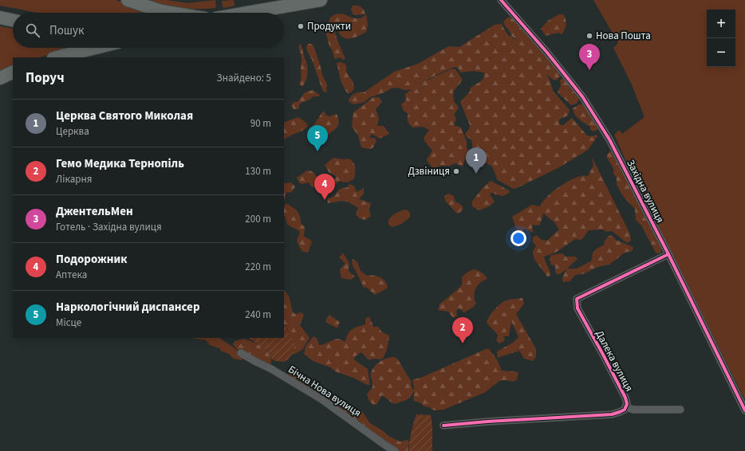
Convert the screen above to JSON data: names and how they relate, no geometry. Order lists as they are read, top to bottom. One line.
{"streets":{"street":["Західна вулиця","Далека вулиця","Бічна Нова вулиця"]},"crossings":[["Західна вулиця","Далека вулиця"]],"places":["Продукти","Нова Пошта","Дзвіниця"],"page":{"map_buttons":["+","−"],"search":"Пошук","pins":["3","5","1","4","2"],"heading":["Поруч","Знайдено: 5"],"list":[{"mark":"1","name":"Церква Святого Миколая","note":"Церква","value":"90 m"},{"mark":"2","name":"Гемо Медика Тернопіль","note":"Лікарня","value":"130 m"},{"mark":"3","name":"ДжентельМен","note":"Готель · Західна вулиця","value":"200 m"},{"mark":"4","name":"Подорожник","note":"Аптека","value":"220 m"},{"mark":"5","name":"Наркологічний диспансер","note":"Місце","value":"240 m"}]}}
